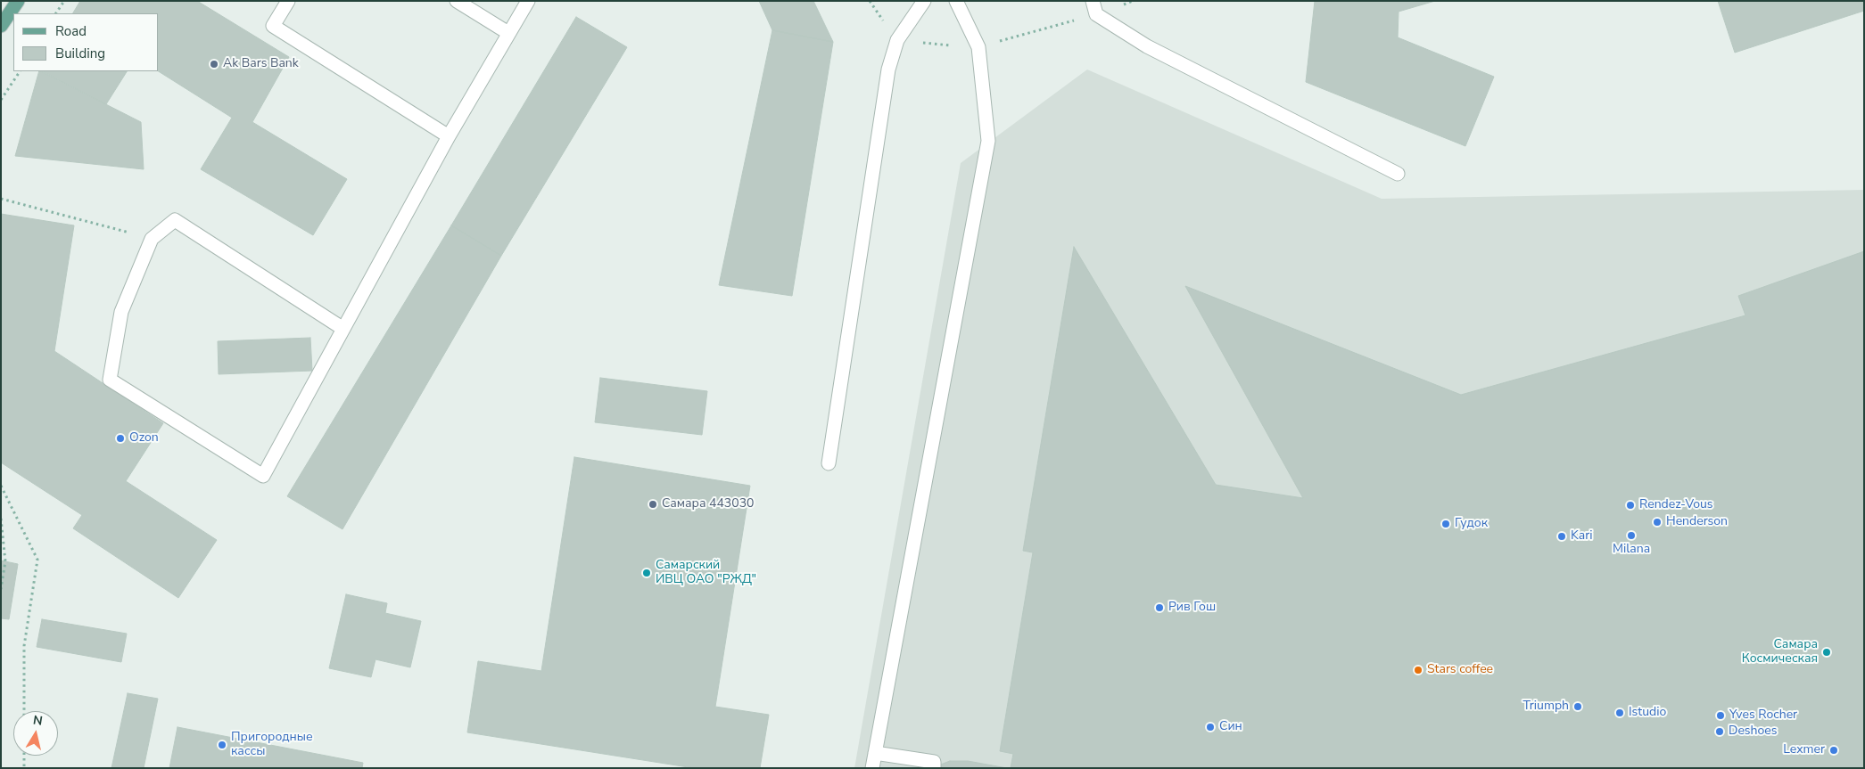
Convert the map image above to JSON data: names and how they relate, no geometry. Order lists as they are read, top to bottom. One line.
{"places":["Ak Bars Bank","Ozon","Самара 443030","Rendez-Vous","Henderson","Гудок","Milana","Kari","Самарский ИВЦ ОАО \"РЖД\"","Рив Гош","Самара Космическая","Stars coffee","Triumph","Istudio","Yves Rocher","Син","Deshoes","Пригородные кассы","Lexmer"],"legend":["Road","Building"],"north":"top"}
